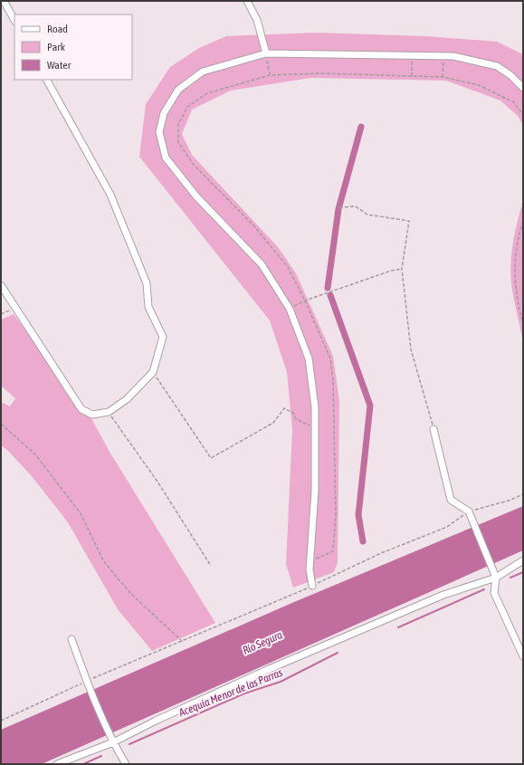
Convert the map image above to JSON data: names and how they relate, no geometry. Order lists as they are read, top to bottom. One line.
{"water":["Río Segura","Acequia Menor de las Parras"],"legend":["Road","Park","Water"]}
